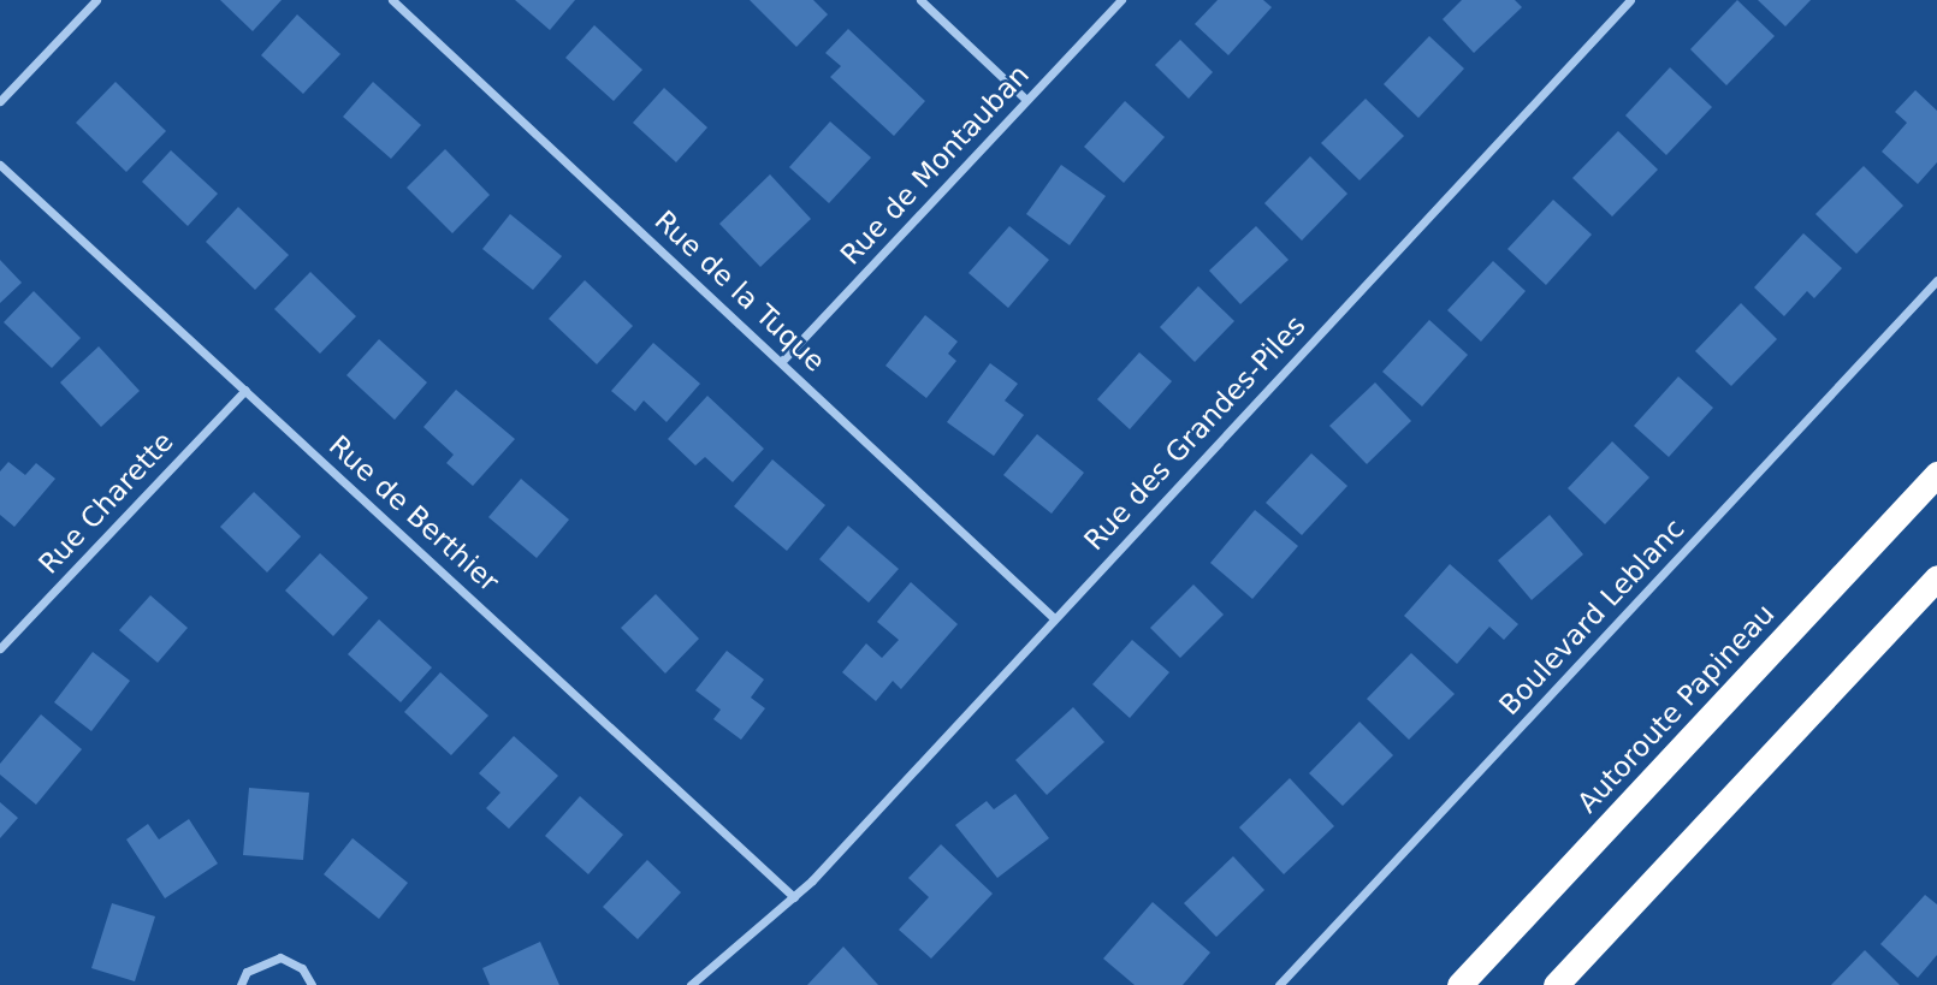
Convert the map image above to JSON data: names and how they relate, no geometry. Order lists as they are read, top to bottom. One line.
{"streets":{"highway":["Autoroute Papineau"],"street":["Rue de Montauban","Rue de la Tuque","Rue des Grandes-Piles","Rue Charette","Rue de Berthier","Boulevard Leblanc"]},"crossings":[["Rue de Montauban","Rue de la Tuque"],["Rue de la Tuque","Rue des Grandes-Piles"],["Rue des Grandes-Piles","Rue de Berthier"],["Rue Charette","Rue de Berthier"]]}
